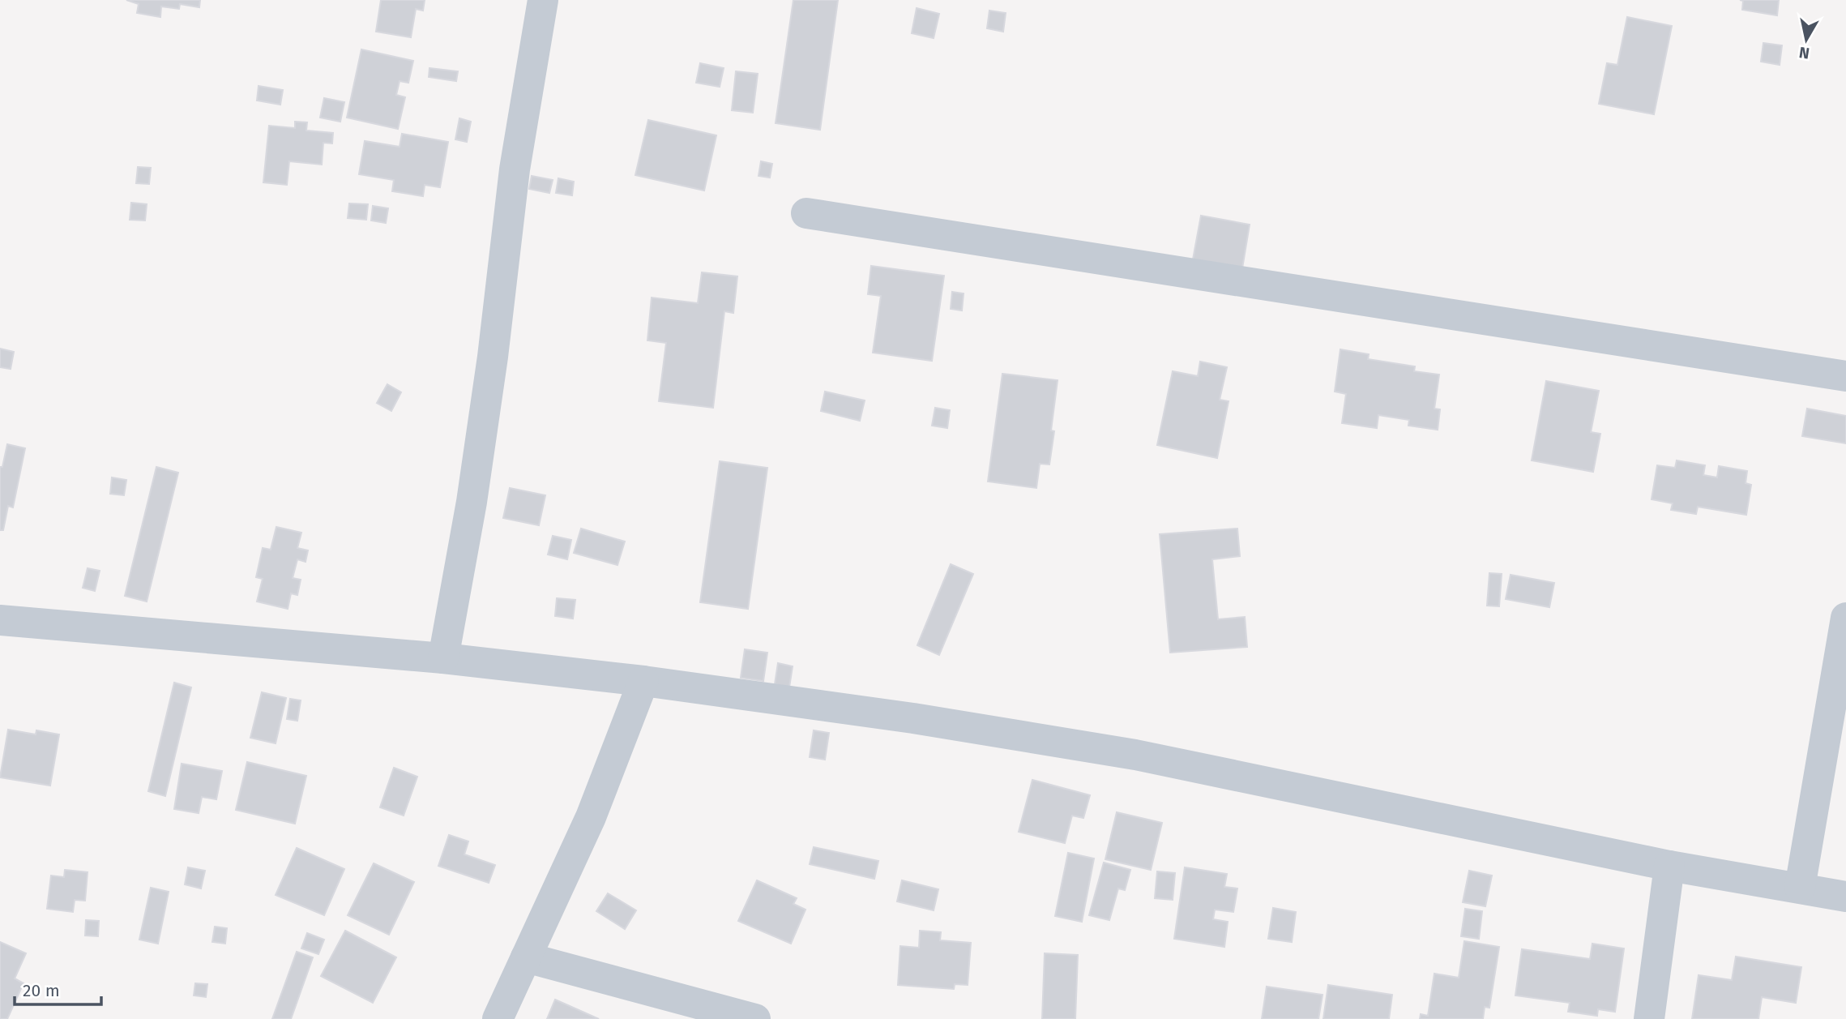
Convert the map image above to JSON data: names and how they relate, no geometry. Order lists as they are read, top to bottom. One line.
{"scale_bar":"20 m","north":"bottom"}
